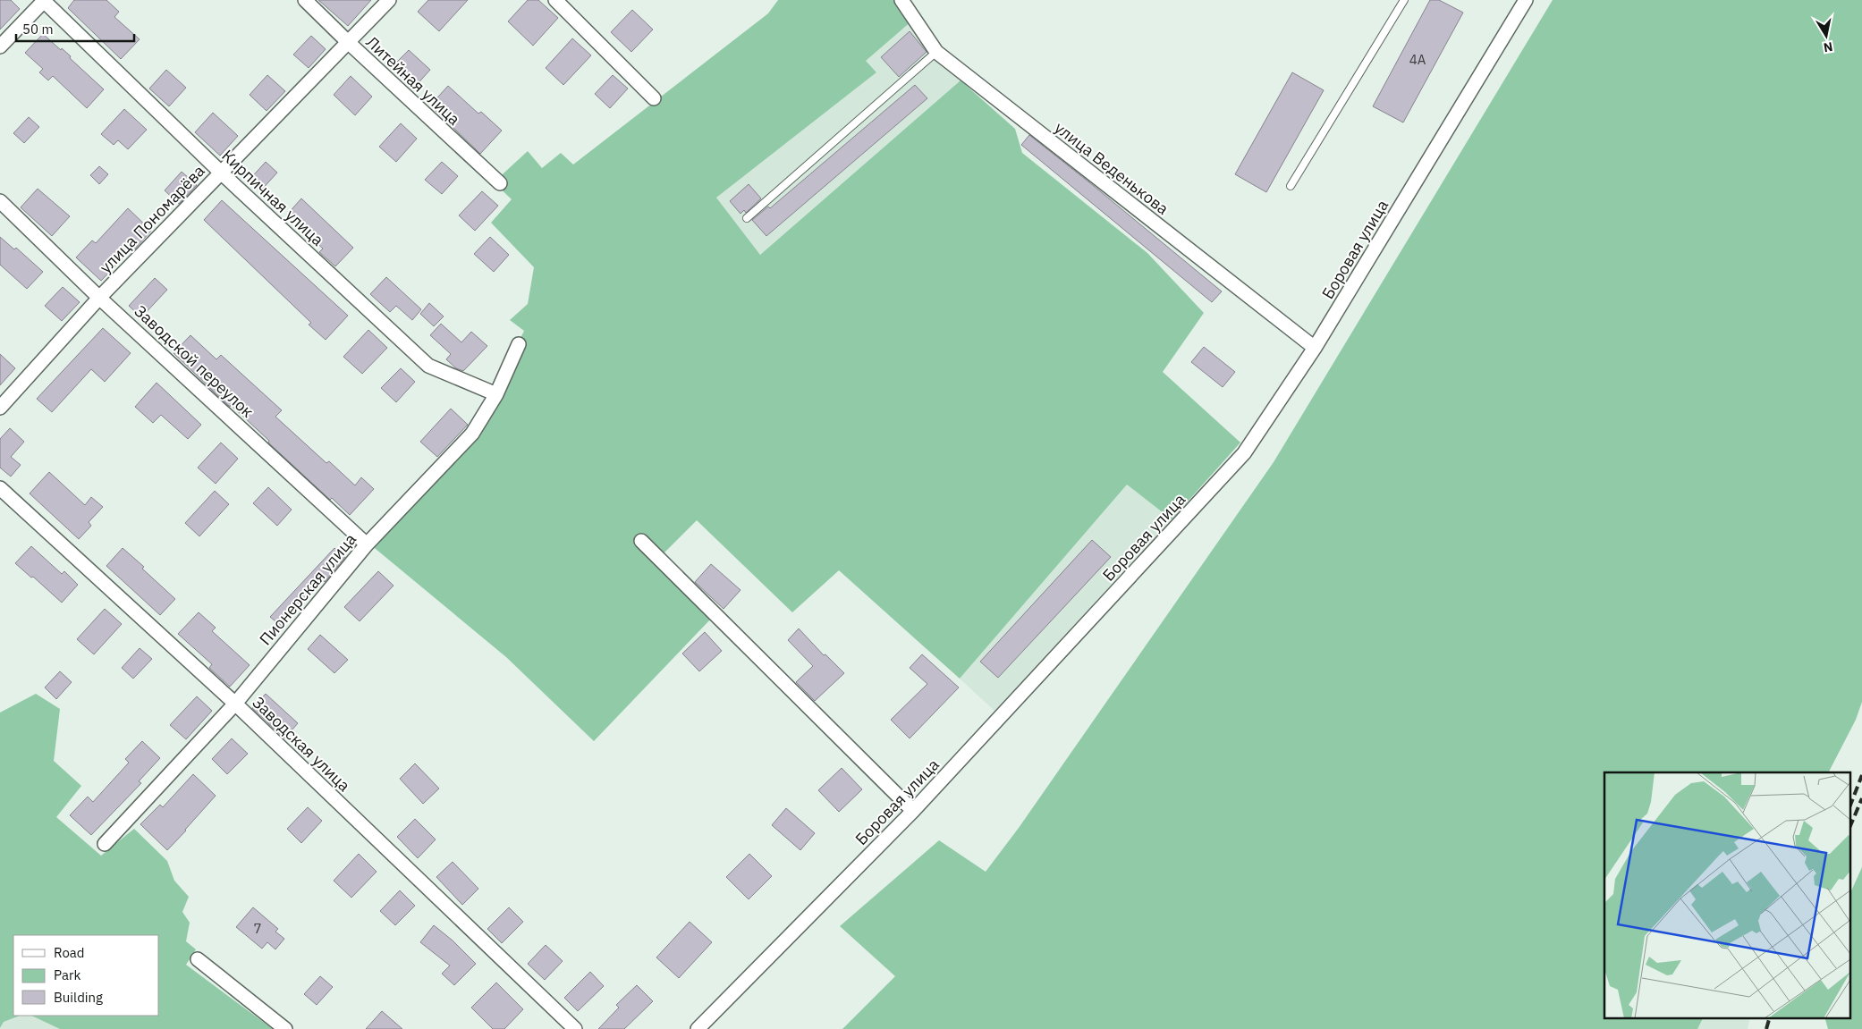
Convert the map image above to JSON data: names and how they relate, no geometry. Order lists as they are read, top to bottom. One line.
{"streets":{"street":["Литейная улица","улица Веденькова","Кирпичная улица","улица Пономарёва","Боровая улица","Заводской переулок","Пионерская улица","Заводская улица"]},"crossings":[["Литейная улица","улица Пономарёва"],["улица Веденькова","Боровая улица"],["Кирпичная улица","улица Пономарёва"],["Кирпичная улица","Пионерская улица"],["улица Пономарёва","Заводской переулок"],["Заводской переулок","Пионерская улица"],["Пионерская улица","Заводская улица"]],"house_numbers":["4А","7"],"legend":["Road","Park","Building"],"scale_bar":"50 m","north":"bottom"}
